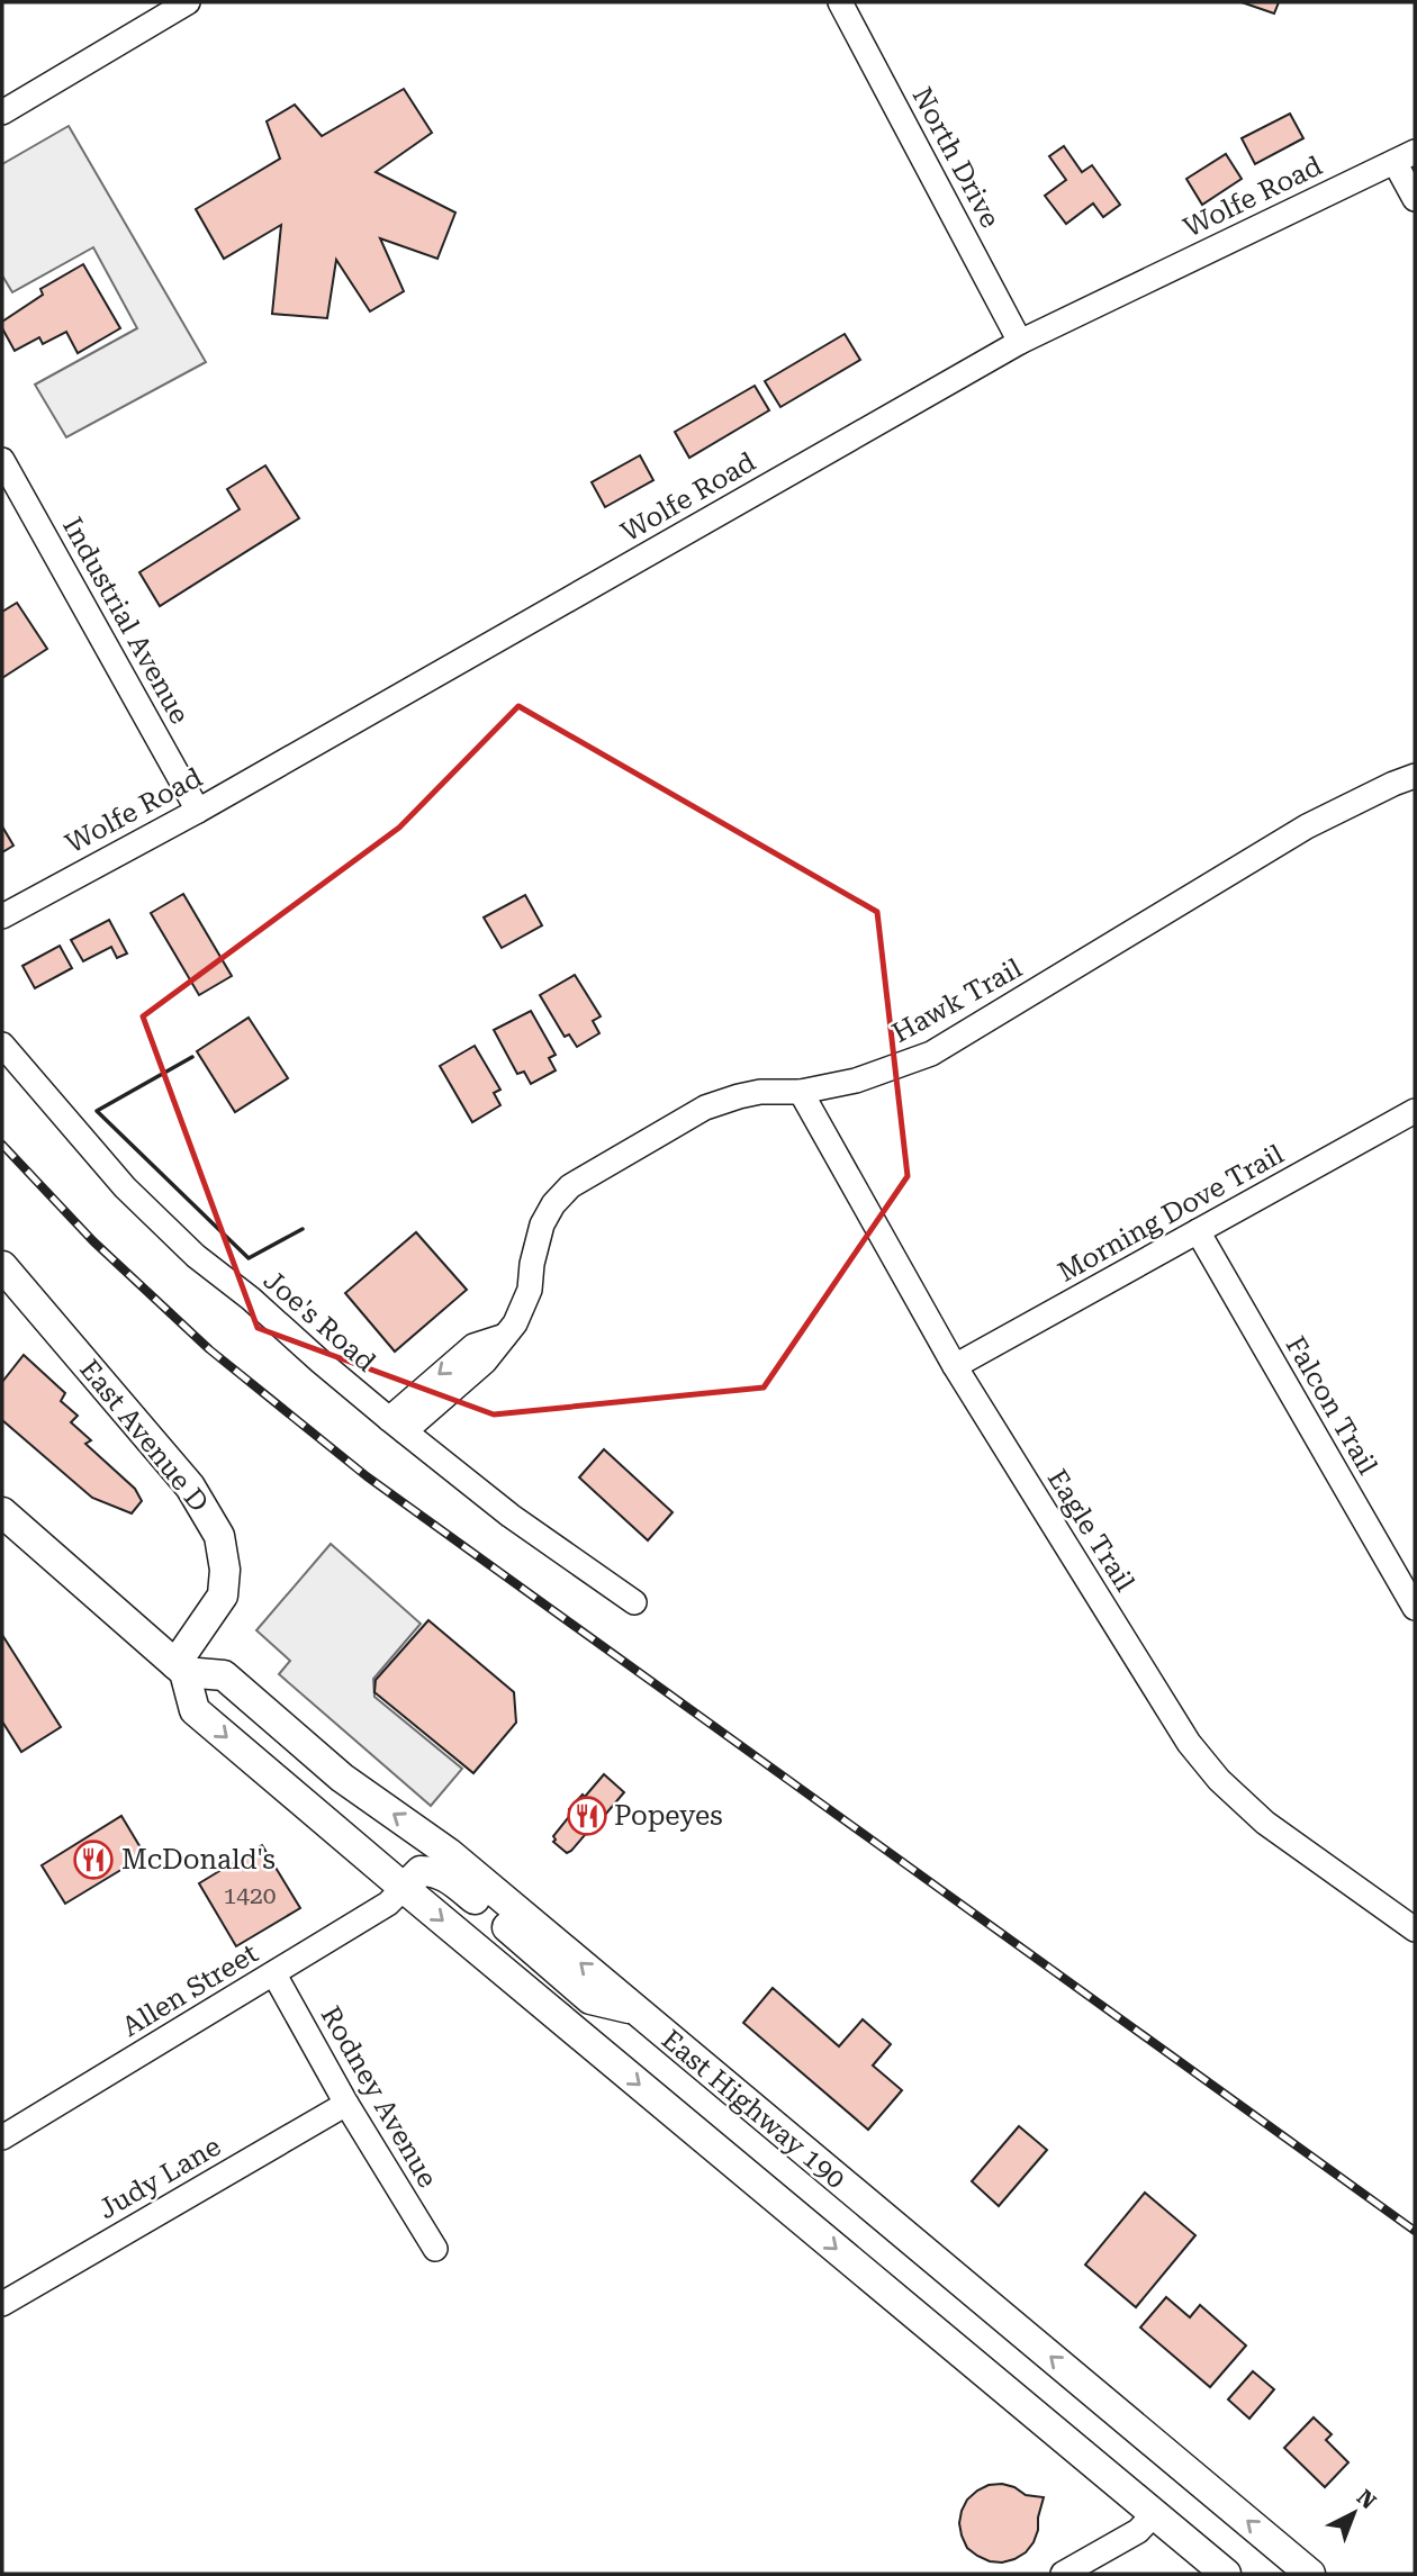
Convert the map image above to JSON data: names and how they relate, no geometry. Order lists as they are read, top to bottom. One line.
{"streets":{"main road":["East Avenue D","East Highway 190"],"street":["North Drive","Wolfe Road","Industrial Avenue","Hawk Trail","Morning Dove Trail","Joe's Road","Falcon Trail","Eagle Trail","Allen Street","Rodney Avenue","Judy Lane"]},"crossings":[["North Drive","Wolfe Road"],["Wolfe Road","Industrial Avenue"],["Hawk Trail","Joe's Road"],["Hawk Trail","Eagle Trail"],["Morning Dove Trail","Falcon Trail"],["Morning Dove Trail","Eagle Trail"],["East Avenue D","East Highway 190"],["Allen Street","Rodney Avenue"],["Allen Street","East Highway 190"],["Rodney Avenue","Judy Lane"]],"places":{"restaurant":["Popeyes","McDonald's"]},"house_numbers":["1420"],"north":"top right"}
